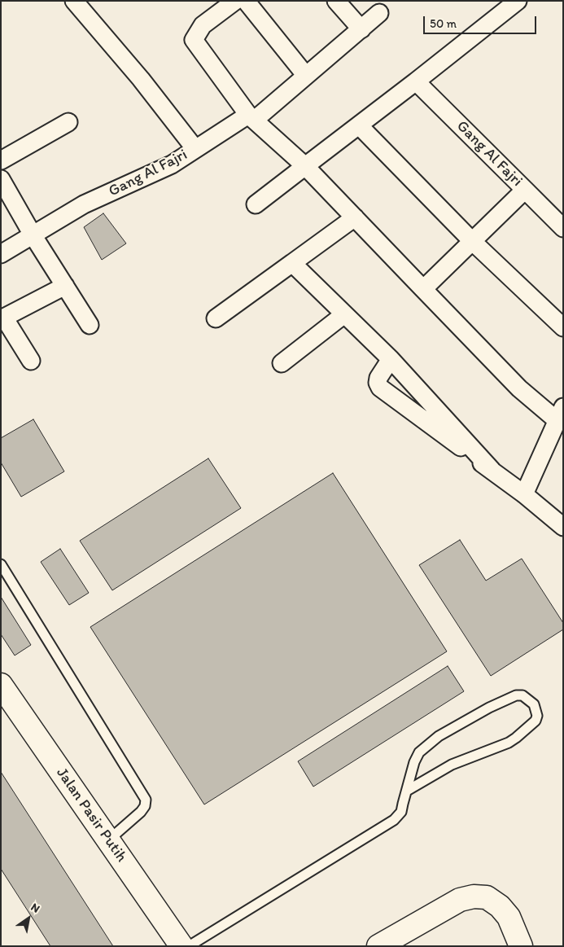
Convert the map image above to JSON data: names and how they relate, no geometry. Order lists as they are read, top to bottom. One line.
{"streets":{"main road":["Jalan Pasir Putih"],"street":["Gang Al Fajri"]},"scale_bar":"50 m","north":"top right"}
